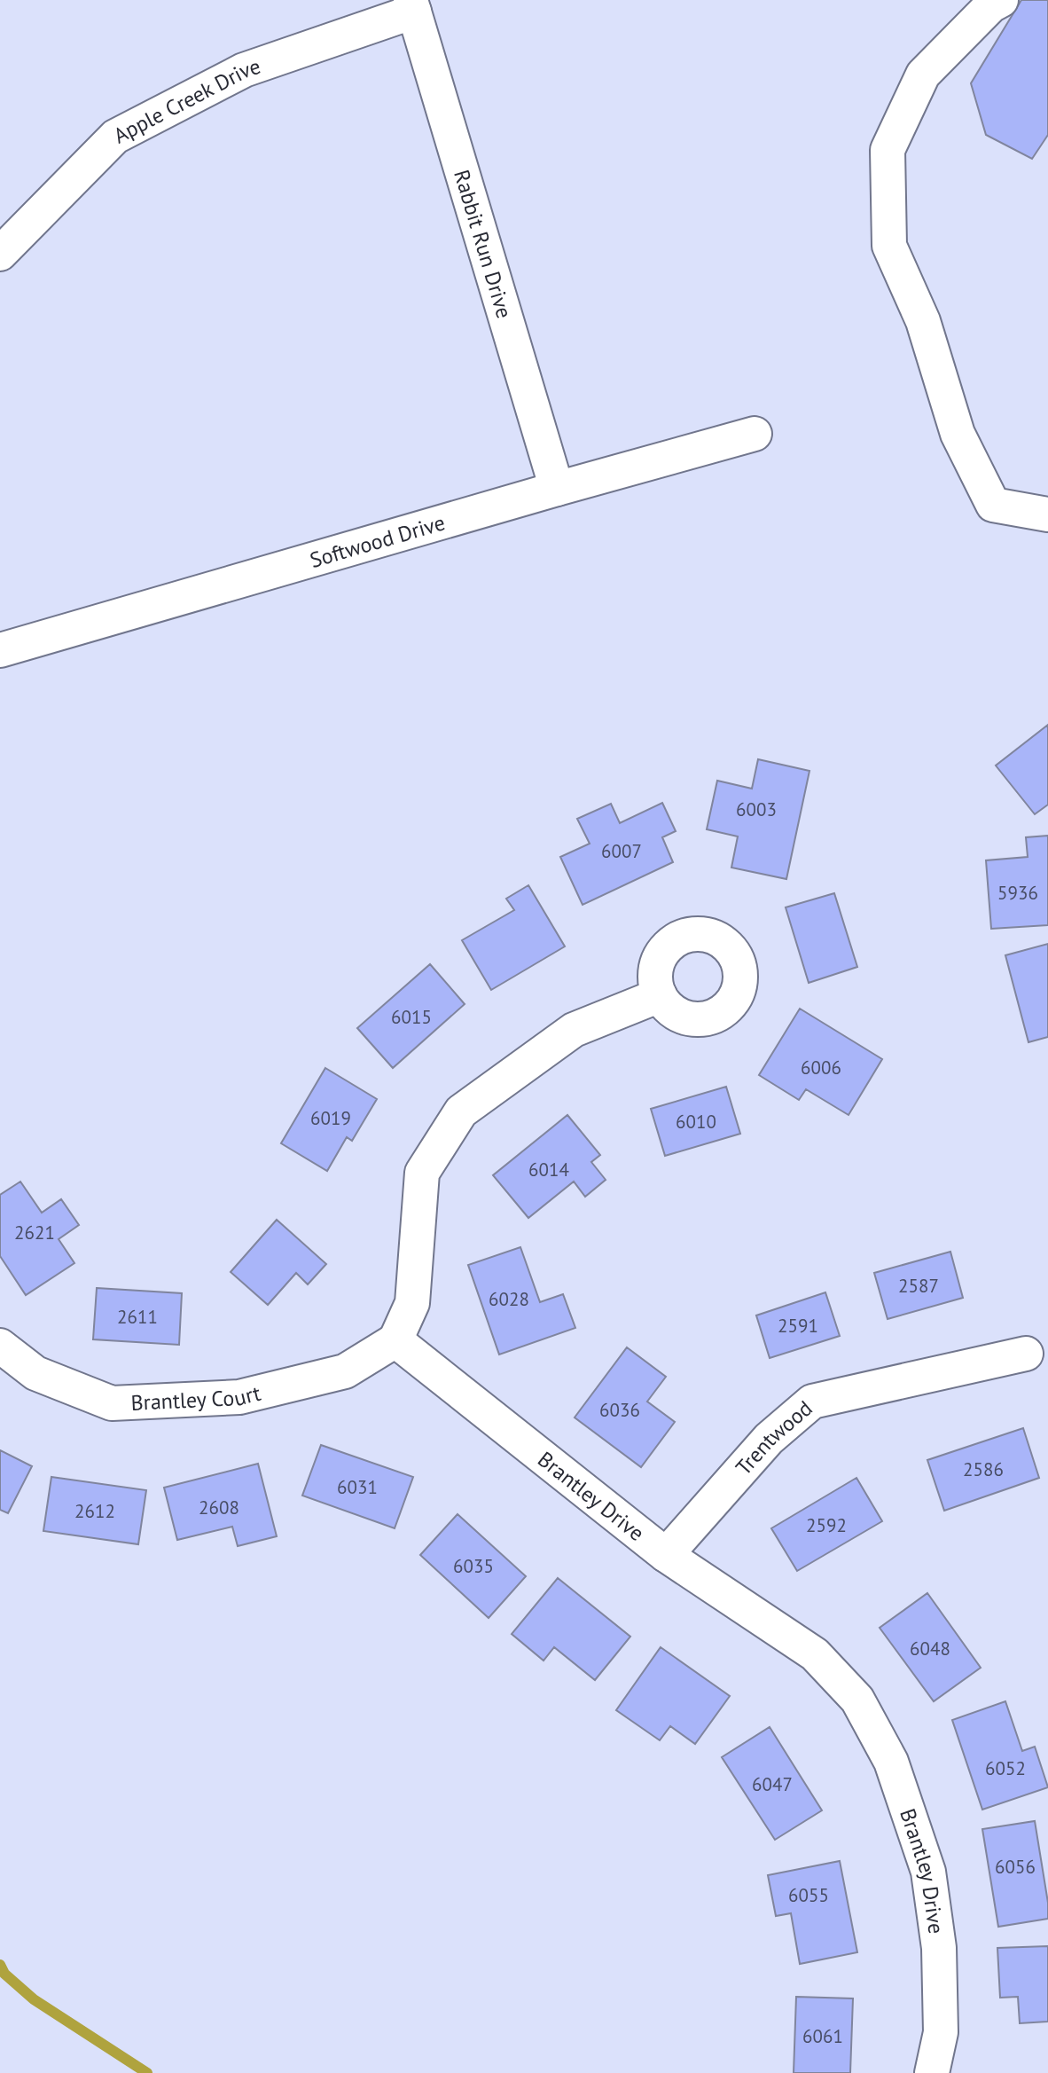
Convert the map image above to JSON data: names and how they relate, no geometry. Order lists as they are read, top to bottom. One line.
{"streets":{"street":["Apple Creek Drive","Rabbit Run Drive","Softwood Drive","Brantley Court","Trentwood","Brantley Drive"]},"crossings":[["Apple Creek Drive","Rabbit Run Drive"],["Rabbit Run Drive","Softwood Drive"],["Brantley Court","Brantley Drive"],["Trentwood","Brantley Drive"]],"house_numbers":["6003","6007","5936","6015","6006","6019","6010","6014","2621","2587","6028","2611","2591","6036","2586","6031","2608","2612","2592","6035","6048","6052","6047","6056","6055","6061"]}
